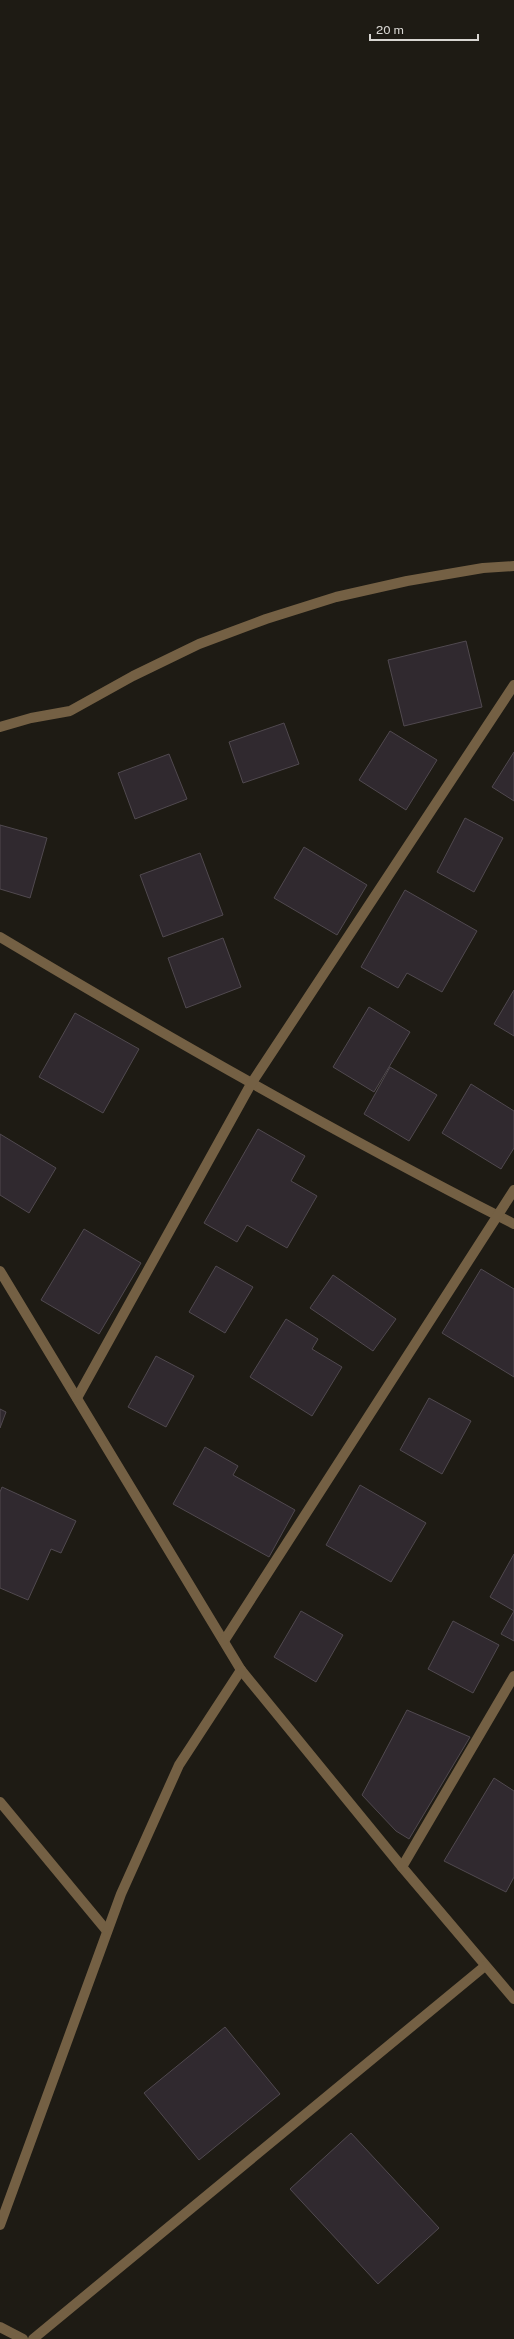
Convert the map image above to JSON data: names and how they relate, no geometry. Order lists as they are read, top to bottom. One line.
{"scale_bar":"20 m"}
